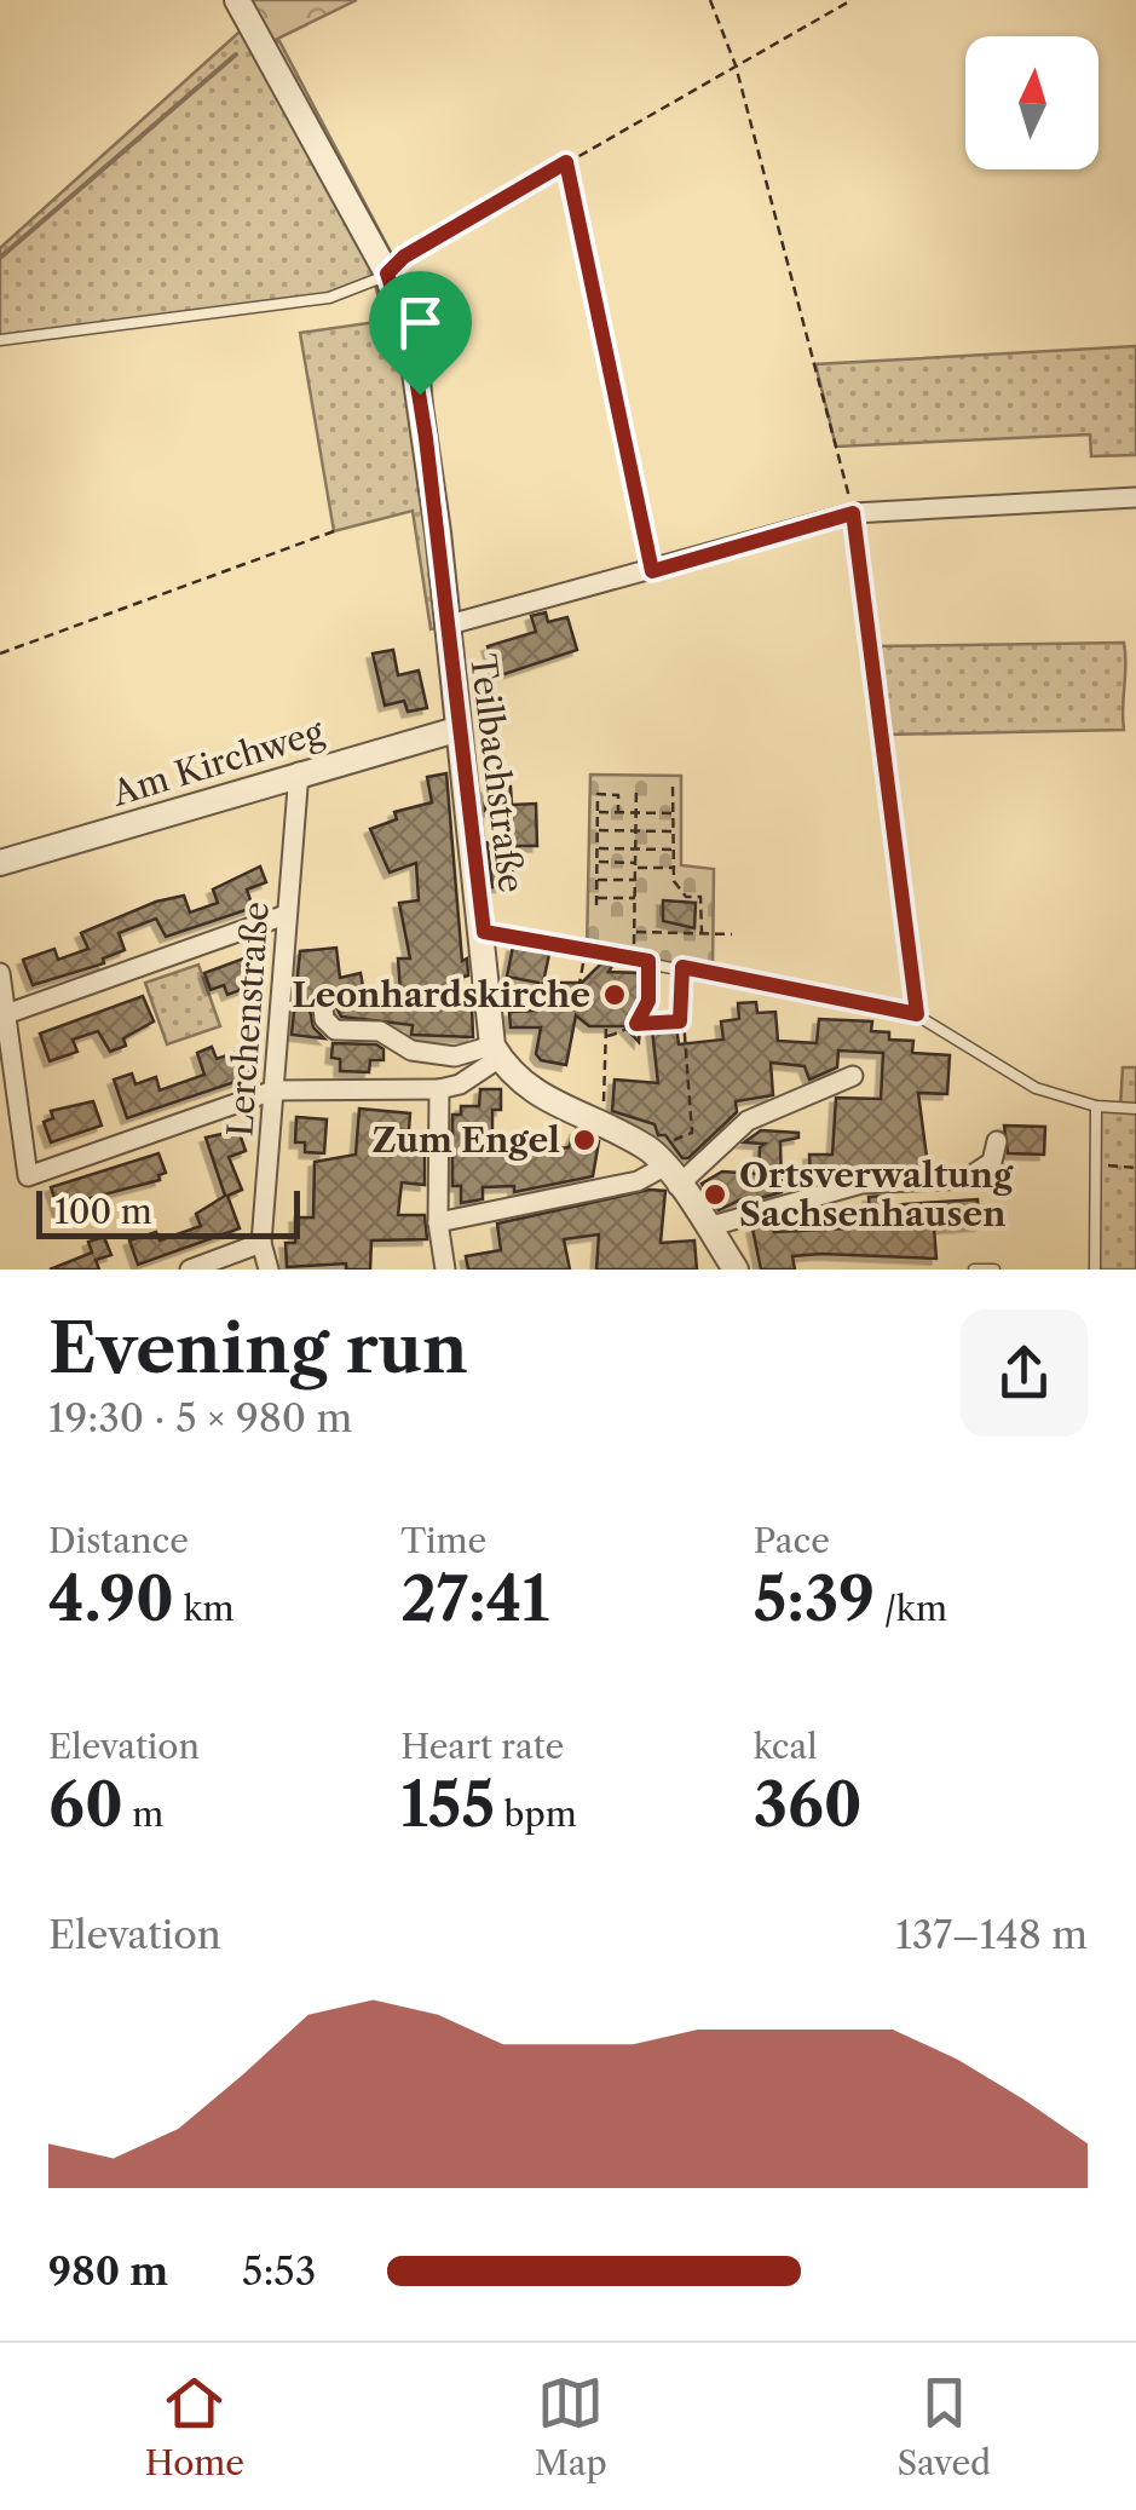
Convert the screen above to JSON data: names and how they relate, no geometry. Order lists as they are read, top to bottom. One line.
{"streets":{"street":["Am Kirchweg","Teilbachstraße","Lerchenstraße"]},"crossings":[["Am Kirchweg","Teilbachstraße"],["Am Kirchweg","Lerchenstraße"]],"places":["Leonhardskirche","Zum Engel","Ortsverwaltung Sachsenhausen"],"scale_bar":"100 m","north":"top","page":{"scale":"100 m","heading":["Evening run","19:30 · 5 × 980 m"],"stats":[["Distance","4.90 km"],["Time","27:41"],["Pace","5:39 /km"],["Elevation","60 m"],["Heart rate","155 bpm"],["kcal","360"]],"chart":["Elevation","137–148 m"],"list":[{"name":"980 m","note":"5:53"}],"tabs":["Home","Map","Saved"]}}
